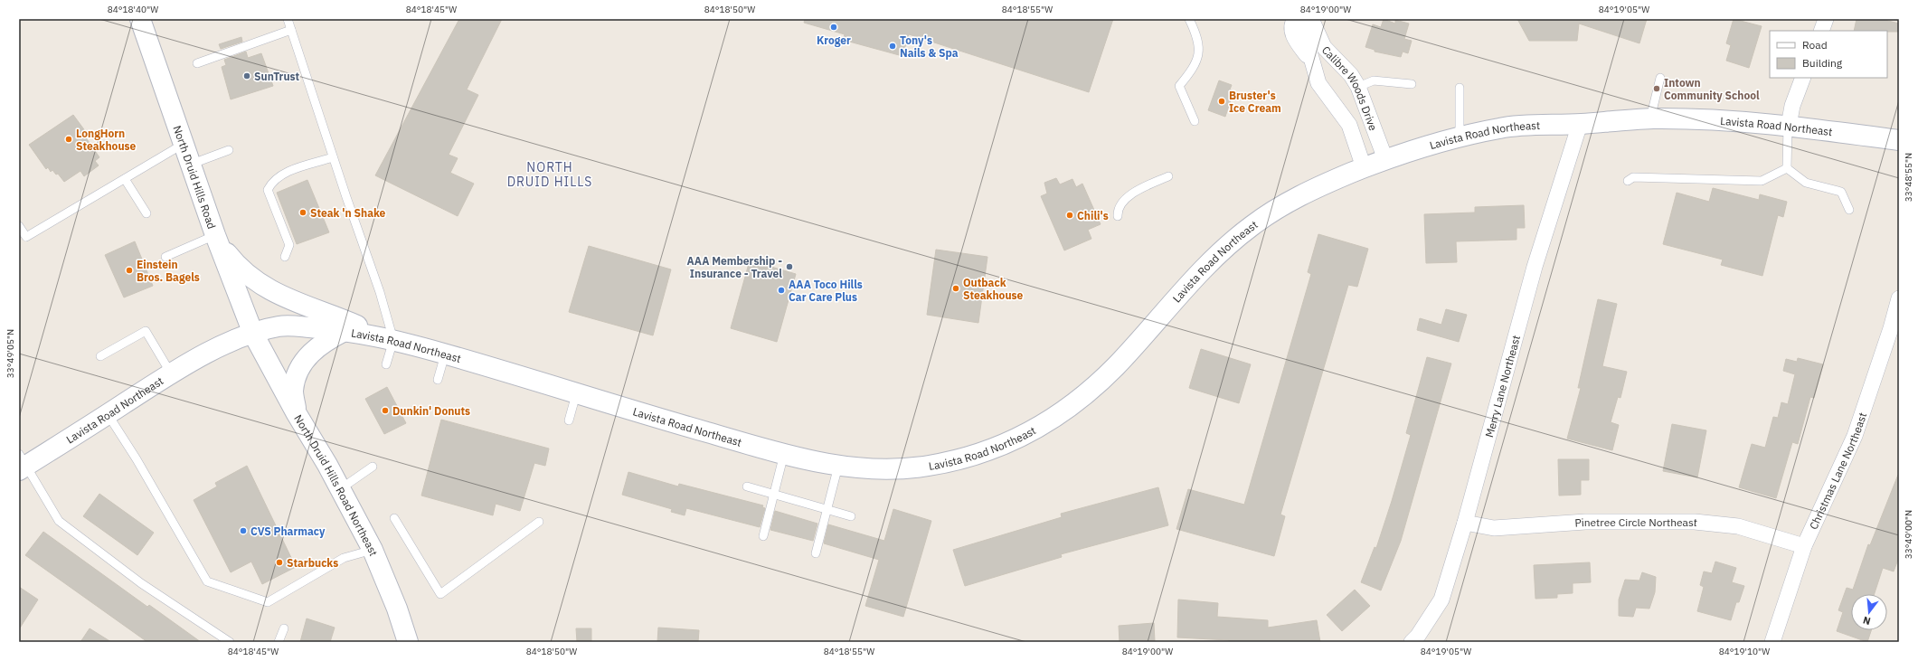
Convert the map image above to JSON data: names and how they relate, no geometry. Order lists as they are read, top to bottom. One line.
{"streets":{"main road":["Lavista Road Northeast","North Druid Hills Road","North Druid Hills Road Northeast"],"street":["Calibre Woods Drive","Merry Lane Northeast","Christmas Lane Northeast","Pinetree Circle Northeast"]},"crossings":[["Calibre Woods Drive","Lavista Road Northeast"],["Lavista Road Northeast","North Druid Hills Road"],["Lavista Road Northeast","Merry Lane Northeast"],["Lavista Road Northeast","North Druid Hills Road Northeast"],["North Druid Hills Road","North Druid Hills Road Northeast"],["Merry Lane Northeast","Pinetree Circle Northeast"],["Christmas Lane Northeast","Pinetree Circle Northeast"]],"districts":["NORTH DRUID HILLS"],"places":["Kroger","Tony's Nails & Spa","SunTrust","Intown Community School","Bruster's Ice Cream","LongHorn Steakhouse","Steak 'n Shake","Chili's","AAA Membership - Insurance - Travel","Einstein Bros. Bagels","Outback Steakhouse","AAA Toco Hills Car Care Plus","Dunkin' Donuts","CVS Pharmacy","Starbucks"],"legend":["Road","Building"],"north":"bottom","coordinates":["84°18'40\"W","84°18'45\"W","84°18'50\"W","84°18'55\"W","84°19'00\"W","84°19'05\"W","33°48'55\"N","33°49'05\"N","33°49'00\"N","84°19'10\"W"]}
